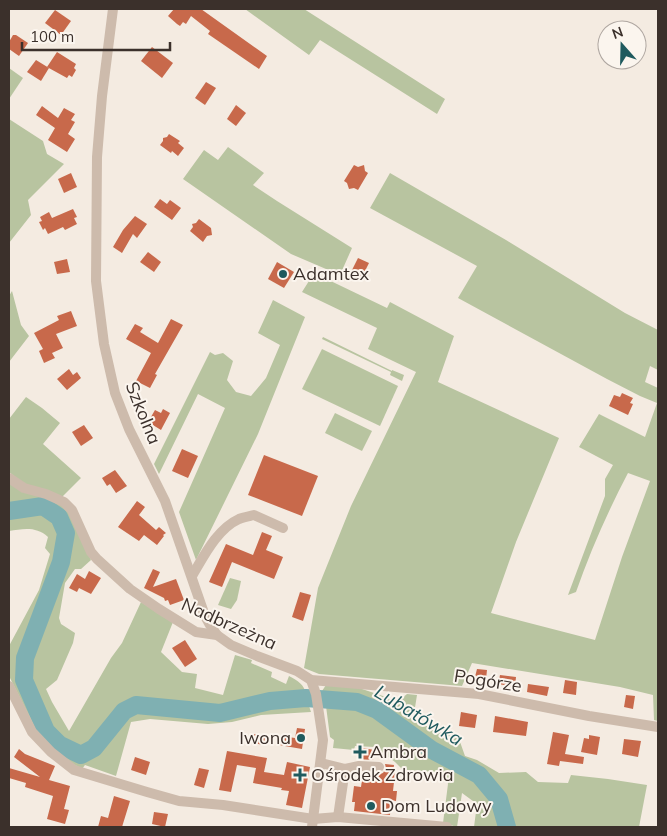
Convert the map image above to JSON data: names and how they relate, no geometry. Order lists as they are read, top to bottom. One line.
{"streets":{"street":["Szkolna","Nadbrzeżna","Pogórze"]},"crossings":[["Szkolna","Nadbrzeżna"],["Nadbrzeżna","Pogórze"]],"water":["Lubatówka"],"places":{"other":["Adamtex","Iwona","Dom Ludowy"],"health":["Ambra","Ośrodek Zdrowia"]},"scale_bar":"100 m","north":"top"}
